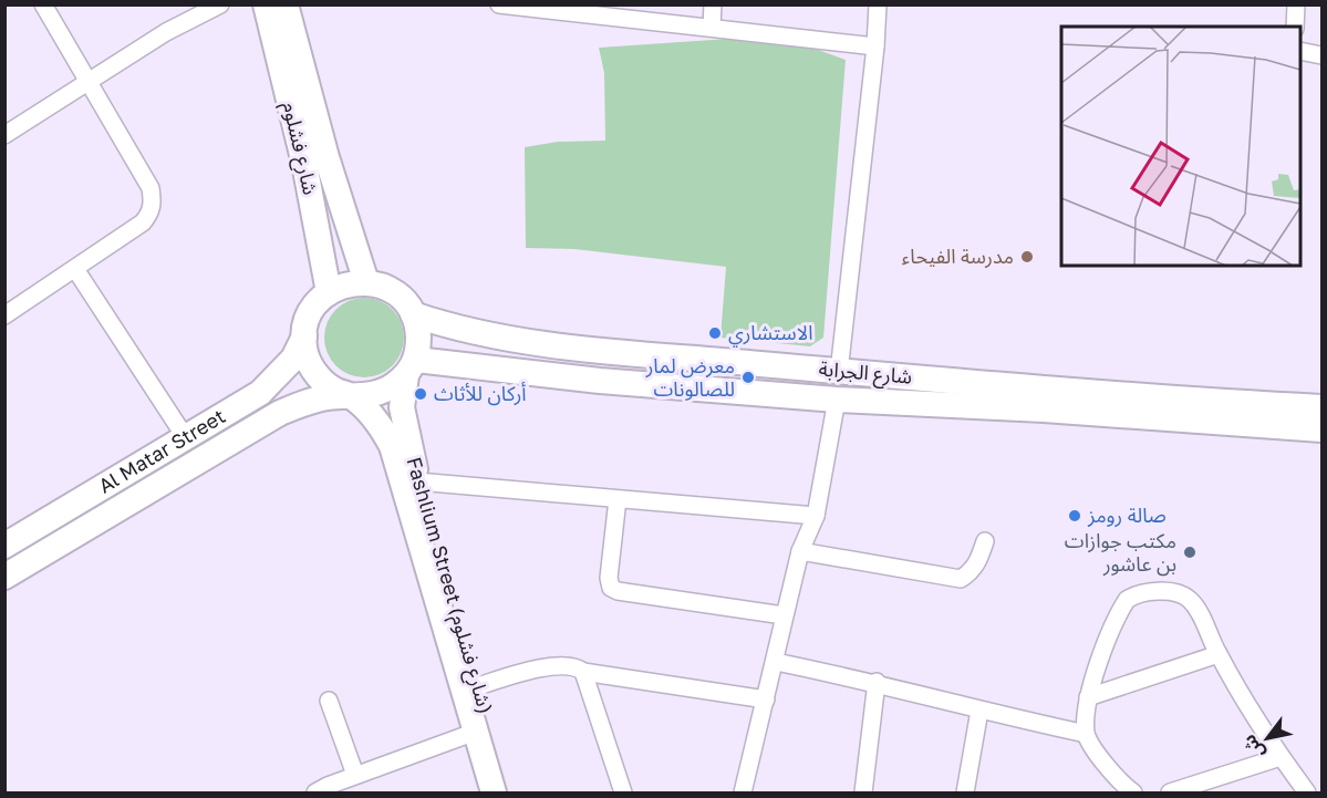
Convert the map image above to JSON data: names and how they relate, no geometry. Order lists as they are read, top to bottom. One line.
{"streets":{"main road":["شارع فشلوم","شارع الجرابة","Al Matar Street","Fashlium Street (شارع فشلوم)"]},"crossings":[["شارع فشلوم","شارع الجرابة"],["شارع فشلوم","Al Matar Street"],["شارع فشلوم","Fashlium Street (شارع فشلوم)"],["شارع الجرابة","Al Matar Street"],["شارع الجرابة","Fashlium Street (شارع فشلوم)"],["Al Matar Street","Fashlium Street (شارع فشلوم)"]],"places":["مدرسة الفيحاء","الاستشاري","معرض لمار للصالونات","أركان للأثاث","صالة رومز","مكتب جوازات بن عاشور"],"north":"bottom left"}
